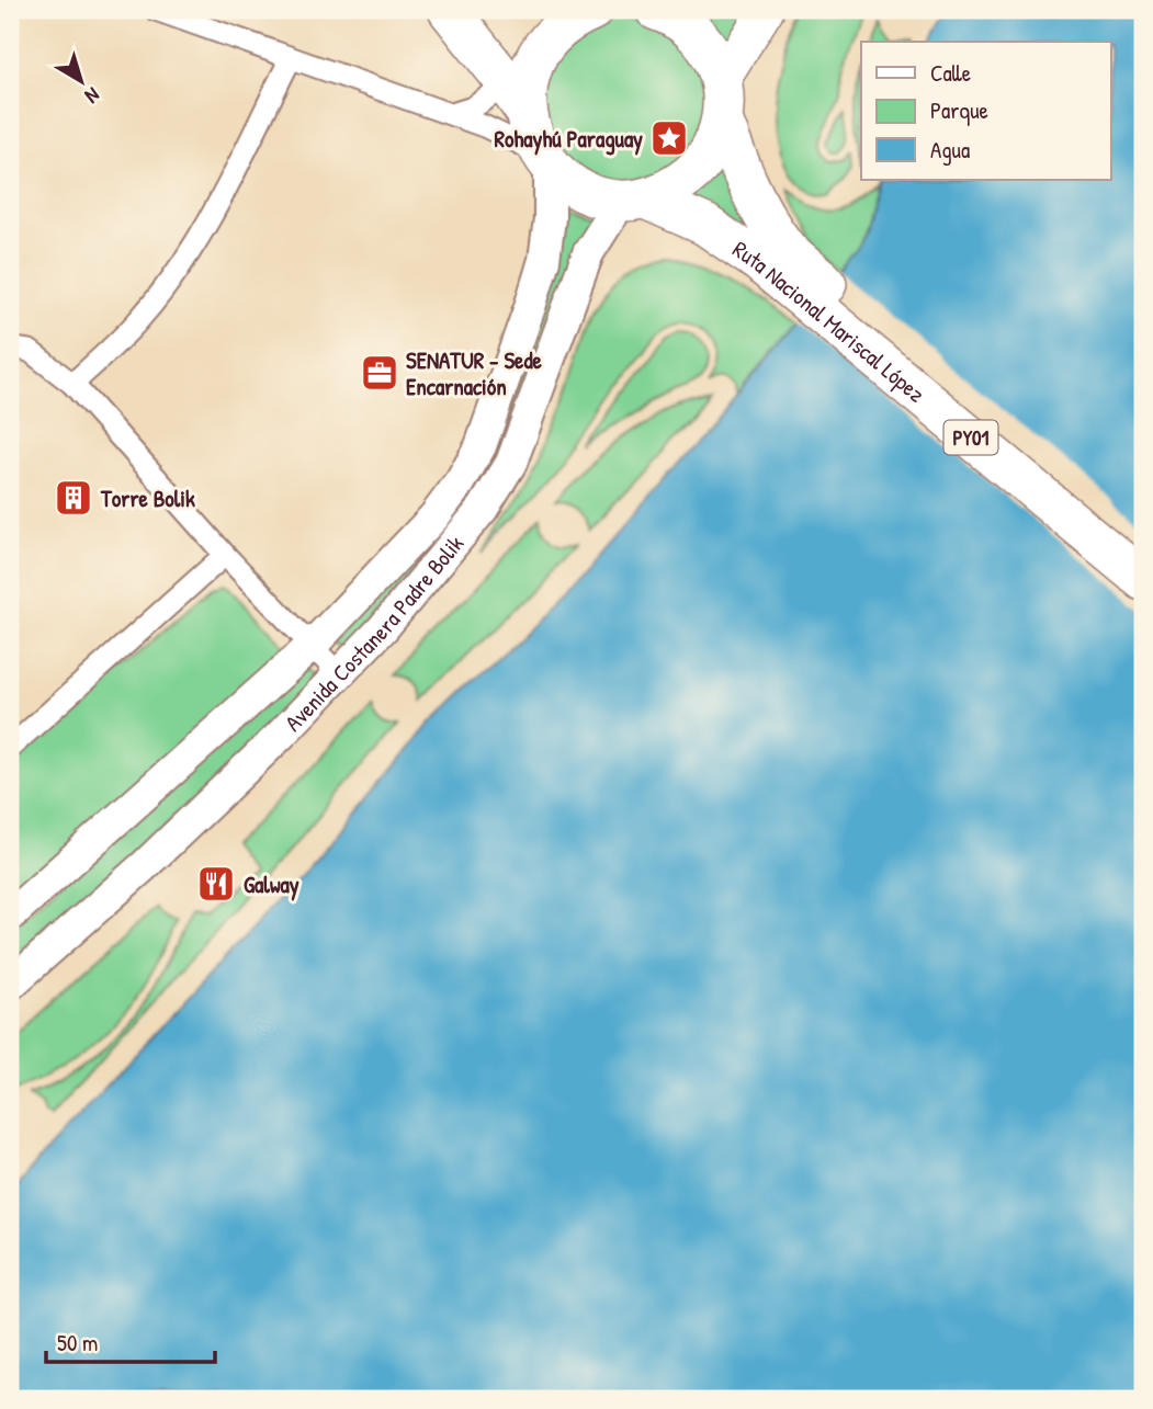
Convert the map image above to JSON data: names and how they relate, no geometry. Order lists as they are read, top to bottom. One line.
{"streets":{"highway":["Ruta Nacional Mariscal López","PY01"],"main road":["Avenida Costanera Padre Bolik"]},"crossings":[["Ruta Nacional Mariscal López","Avenida Costanera Padre Bolik"]],"places":{"place":["Rohayhú Paraguay"],"office":["SENATUR - Sede Encarnación"],"building":["Torre Bolik"],"restaurant":["Galway"]},"legend":["Calle","Parque","Agua"],"scale_bar":"50 m","north":"bottom right"}
